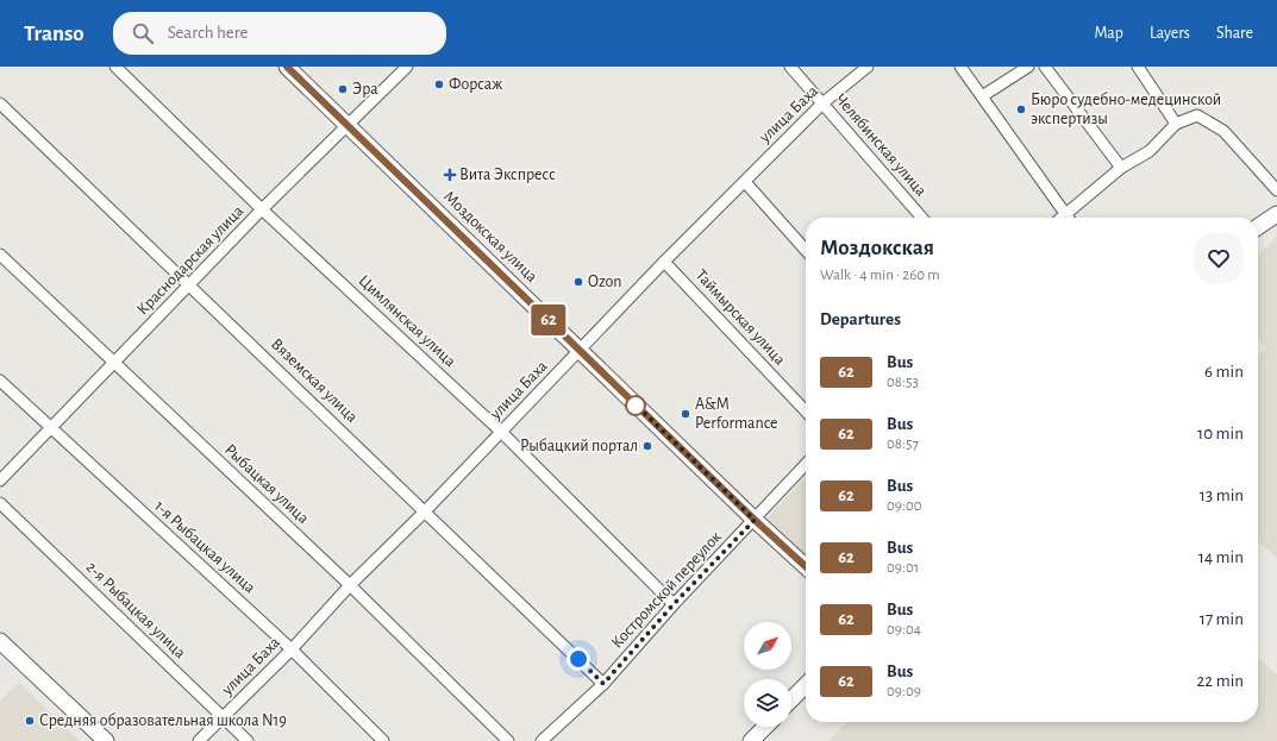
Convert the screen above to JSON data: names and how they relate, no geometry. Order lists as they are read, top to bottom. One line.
{"streets":{"main road":["Моздокская улица"],"street":["улица Баха","Челябинская улица","Краснодарская улица","Таймырская улица","Цимлянская улица","Вяземская улица","Рыбацкая улица","1-я Рыбацкая улица","Костромской переулок","2-я Рыбацкая улица"]},"crossings":[["улица Баха","Челябинская улица"],["улица Баха","Моздокская улица"],["улица Баха","Таймырская улица"],["улица Баха","Цимлянская улица"],["улица Баха","Вяземская улица"],["улица Баха","Рыбацкая улица"],["улица Баха","1-я Рыбацкая улица"],["улица Баха","2-я Рыбацкая улица"],["Моздокская улица","Краснодарская улица"],["Моздокская улица","Костромской переулок"],["Краснодарская улица","Цимлянская улица"],["Краснодарская улица","Вяземская улица"],["Краснодарская улица","Рыбацкая улица"],["Краснодарская улица","1-я Рыбацкая улица"],["Цимлянская улица","Костромской переулок"],["Вяземская улица","Костромской переулок"]],"places":{"other":["Форсаж","Эра","Бюро судебно-медецинской экспертизы","Ozon","A&M Performance","Рыбацкий портал","Средняя образовательная школа N19"],"health":["Вита Экспресс"]},"lines":["bus line 62"],"north":"top right","page":{"header":"Transo","search":"Search here","nav":["Map","Layers","Share"],"on_map":"62","heading":[["Моздокская","Walk · 4 min · 260 m"],"Departures"],"list":[{"mark":"62","name":"Bus","note":"08:53","value":"6 min"},{"mark":"62","name":"Bus","note":"08:57","value":"10 min"},{"mark":"62","name":"Bus","note":"09:00","value":"13 min"},{"mark":"62","name":"Bus","note":"09:01","value":"14 min"},{"mark":"62","name":"Bus","note":"09:04","value":"17 min"},{"mark":"62","name":"Bus","note":"09:09","value":"22 min"}]}}
